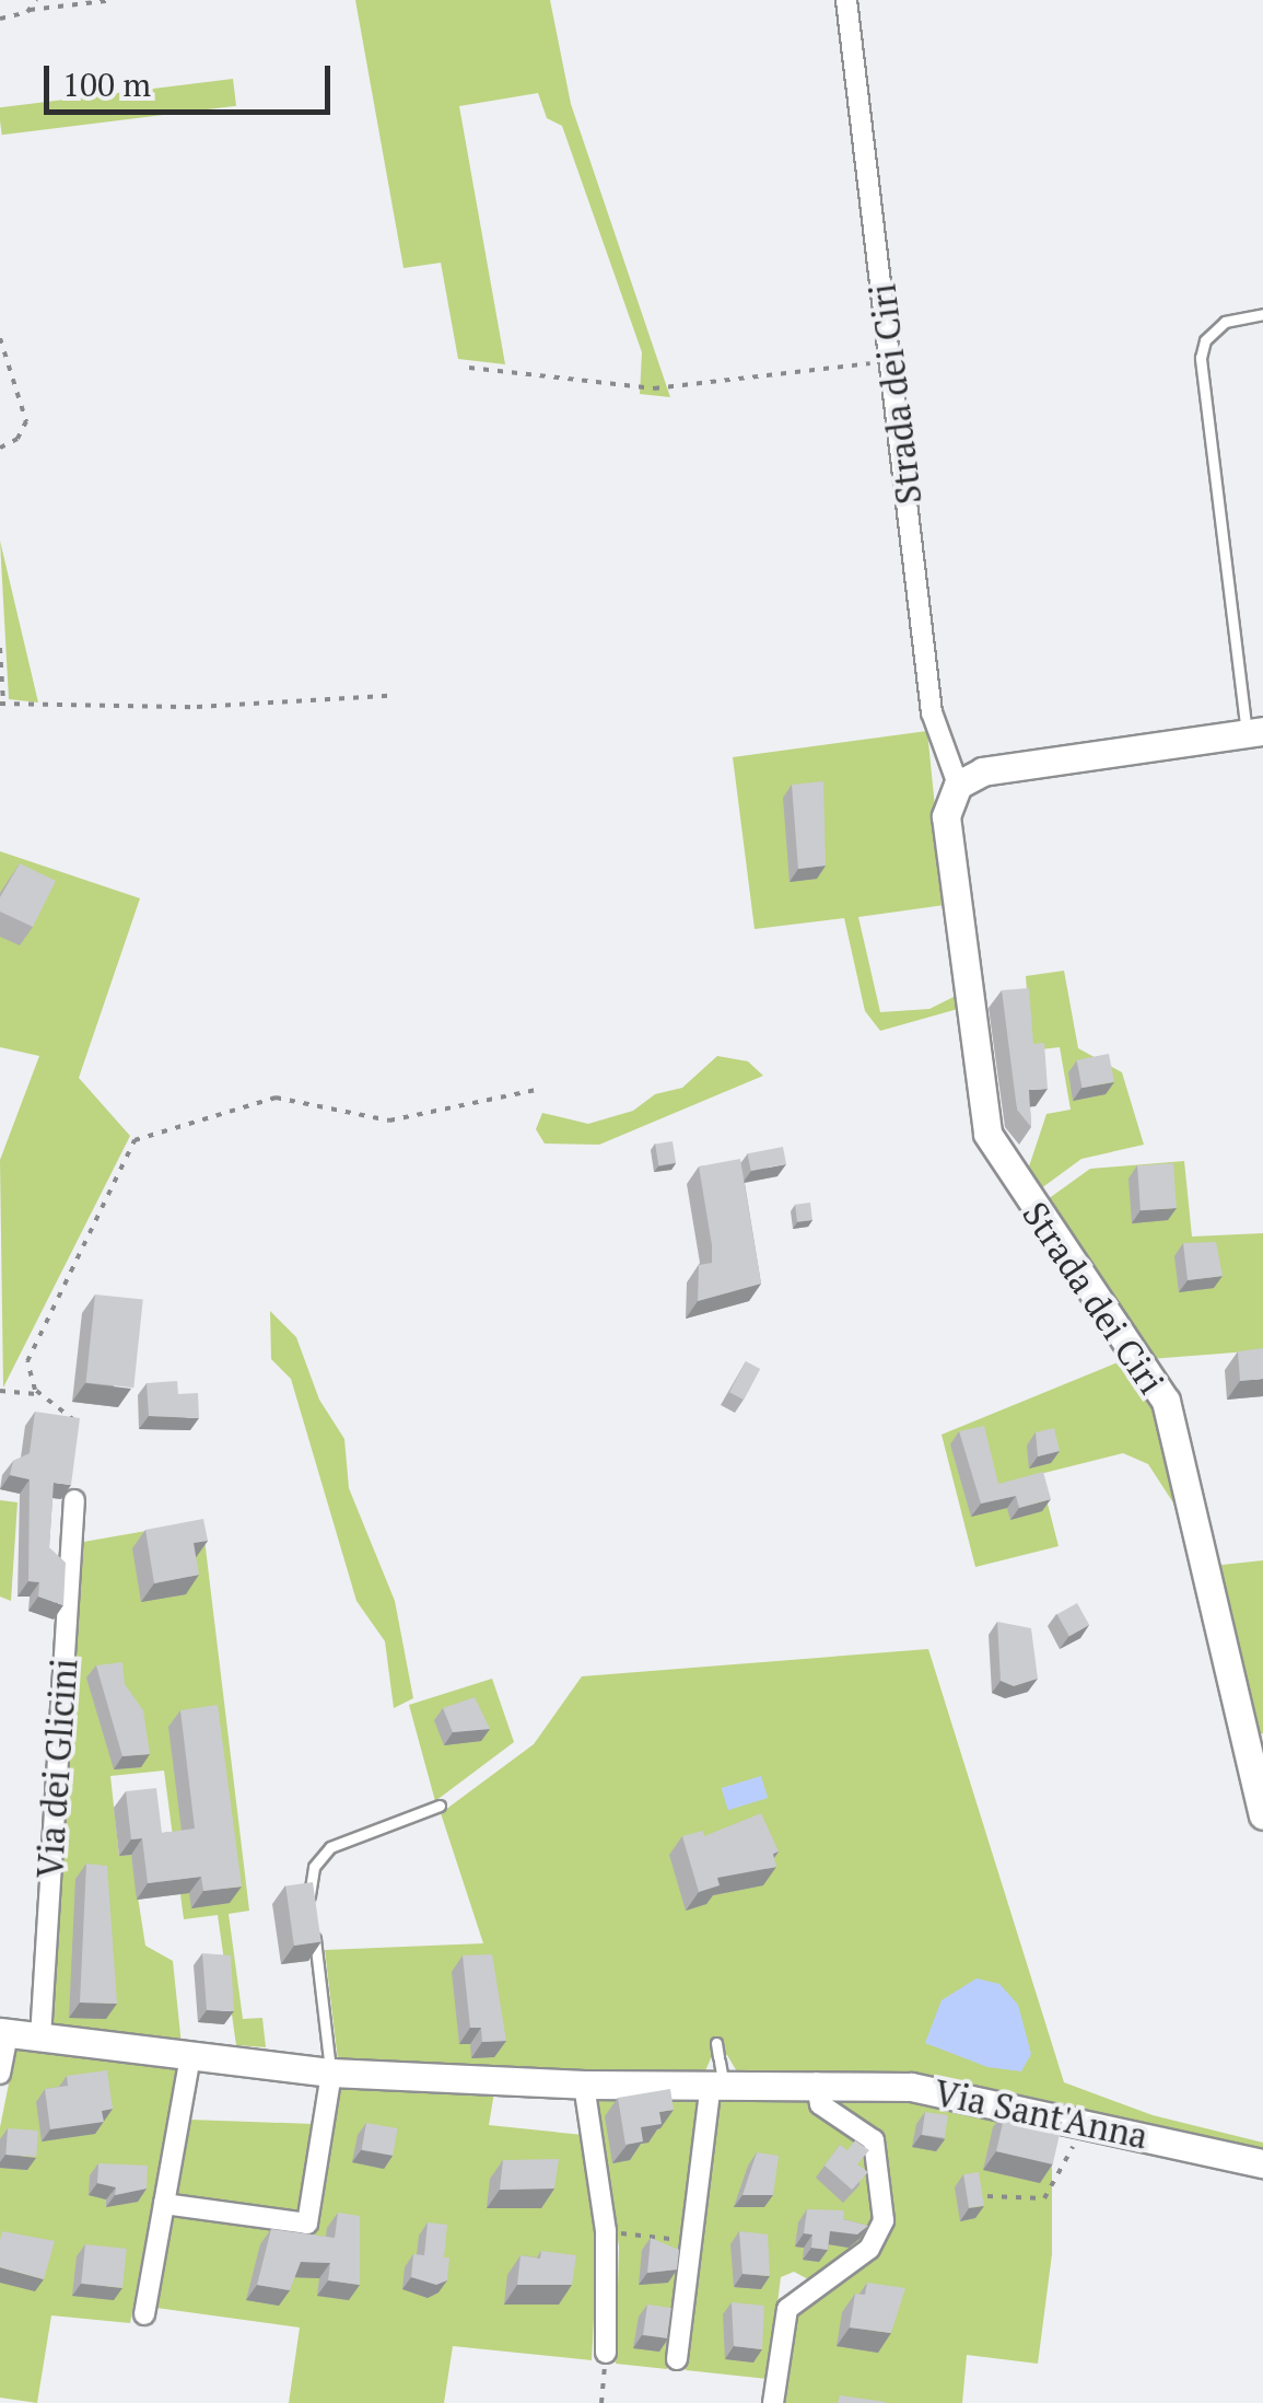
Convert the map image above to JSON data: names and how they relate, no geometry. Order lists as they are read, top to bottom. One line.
{"streets":{"street":["Strada dei Ciri","Via dei Glicini","Via Sant'Anna"]},"crossings":[["Via dei Glicini","Via Sant'Anna"]],"scale_bar":"100 m"}
